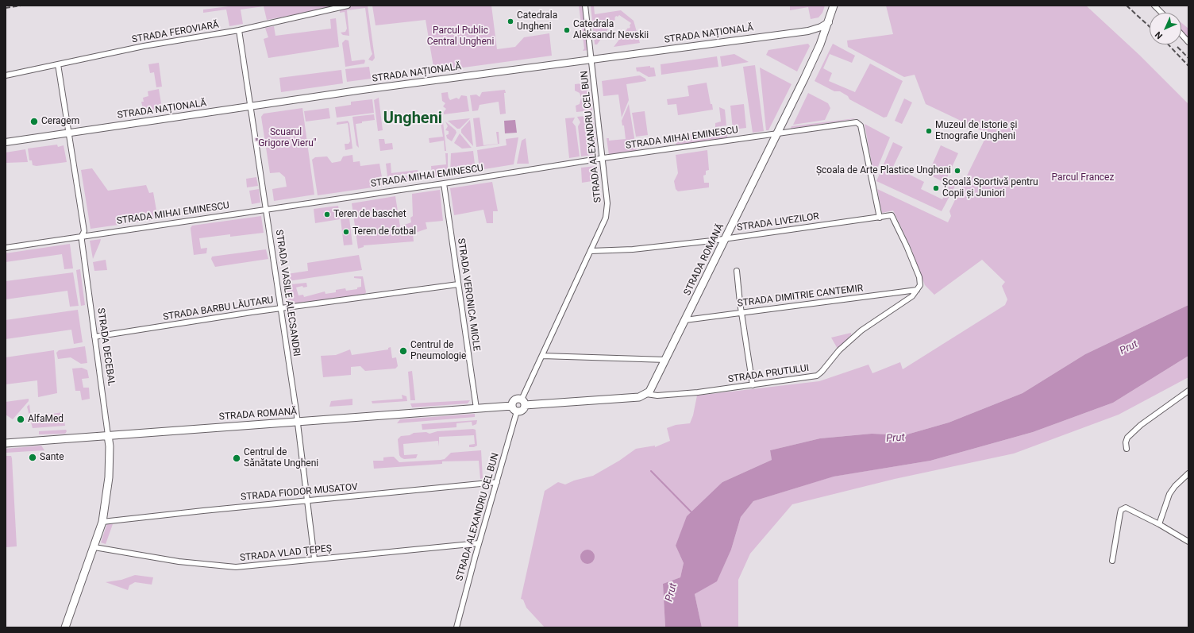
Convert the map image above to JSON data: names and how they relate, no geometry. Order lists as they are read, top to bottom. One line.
{"streets":{"main road":["STRADA ROMANĂ","STRADA DECEBAL"],"street":["STRADA FEROVIARĂ","STRADA NAȚIONALĂ","STRADA ALEXANDRU CEL BUN","STRADA MIHAI EMINESCU","STRADA LIVEZILOR","STRADA VASILE ALECSANDRI","STRADA VERONICA MICLE","STRADA DIMITRIE CANTEMIR","STRADA BARBU LĂUTARU","STRADA PRUTULUI","STRADA FIODOR MUSATOV","STRADA VLAD ŢEPEȘ"]},"crossings":[["STRADA FEROVIARĂ","STRADA VASILE ALECSANDRI"],["STRADA FEROVIARĂ","STRADA DECEBAL"],["STRADA NAȚIONALĂ","STRADA ALEXANDRU CEL BUN"],["STRADA NAȚIONALĂ","STRADA ROMANĂ"],["STRADA NAȚIONALĂ","STRADA VASILE ALECSANDRI"],["STRADA NAȚIONALĂ","STRADA DECEBAL"],["STRADA ALEXANDRU CEL BUN","STRADA MIHAI EMINESCU"],["STRADA ALEXANDRU CEL BUN","STRADA LIVEZILOR"],["STRADA ALEXANDRU CEL BUN","STRADA ROMANĂ"],["STRADA ALEXANDRU CEL BUN","STRADA FIODOR MUSATOV"],["STRADA ALEXANDRU CEL BUN","STRADA VLAD ŢEPEȘ"],["STRADA MIHAI EMINESCU","STRADA LIVEZILOR"],["STRADA MIHAI EMINESCU","STRADA ROMANĂ"],["STRADA MIHAI EMINESCU","STRADA VASILE ALECSANDRI"],["STRADA MIHAI EMINESCU","STRADA VERONICA MICLE"],["STRADA MIHAI EMINESCU","STRADA DECEBAL"],["STRADA LIVEZILOR","STRADA ROMANĂ"],["STRADA LIVEZILOR","STRADA DIMITRIE CANTEMIR"],["STRADA LIVEZILOR","STRADA PRUTULUI"],["STRADA ROMANĂ","STRADA VASILE ALECSANDRI"],["STRADA ROMANĂ","STRADA VERONICA MICLE"],["STRADA ROMANĂ","STRADA DIMITRIE CANTEMIR"],["STRADA ROMANĂ","STRADA DECEBAL"],["STRADA ROMANĂ","STRADA PRUTULUI"],["STRADA VASILE ALECSANDRI","STRADA BARBU LĂUTARU"],["STRADA VASILE ALECSANDRI","STRADA FIODOR MUSATOV"],["STRADA VASILE ALECSANDRI","STRADA VLAD ŢEPEȘ"],["STRADA VERONICA MICLE","STRADA BARBU LĂUTARU"],["STRADA DIMITRIE CANTEMIR","STRADA PRUTULUI"],["STRADA BARBU LĂUTARU","STRADA DECEBAL"],["STRADA DECEBAL","STRADA FIODOR MUSATOV"],["STRADA DECEBAL","STRADA VLAD ŢEPEȘ"]],"districts":["Ungheni"],"water":["Prut"],"parks":["Parcul Public Central Ungheni","Scuarul \"Grigore Vieru\"","Parcul Francez"],"places":["Catedrala Ungheni","Catedrala Aleksandr Nevskii","Ceragem","Muzeul de Istorie și Etnografie Ungheni","Școala de Arte Plastice Ungheni","Școală Sportivă pentru Copii și Juniori","Teren de baschet","Teren de fotbal","Centrul de Pneumologie","AlfaMed","Sante","Centrul de Sănătate Ungheni"],"north":"bottom left"}
